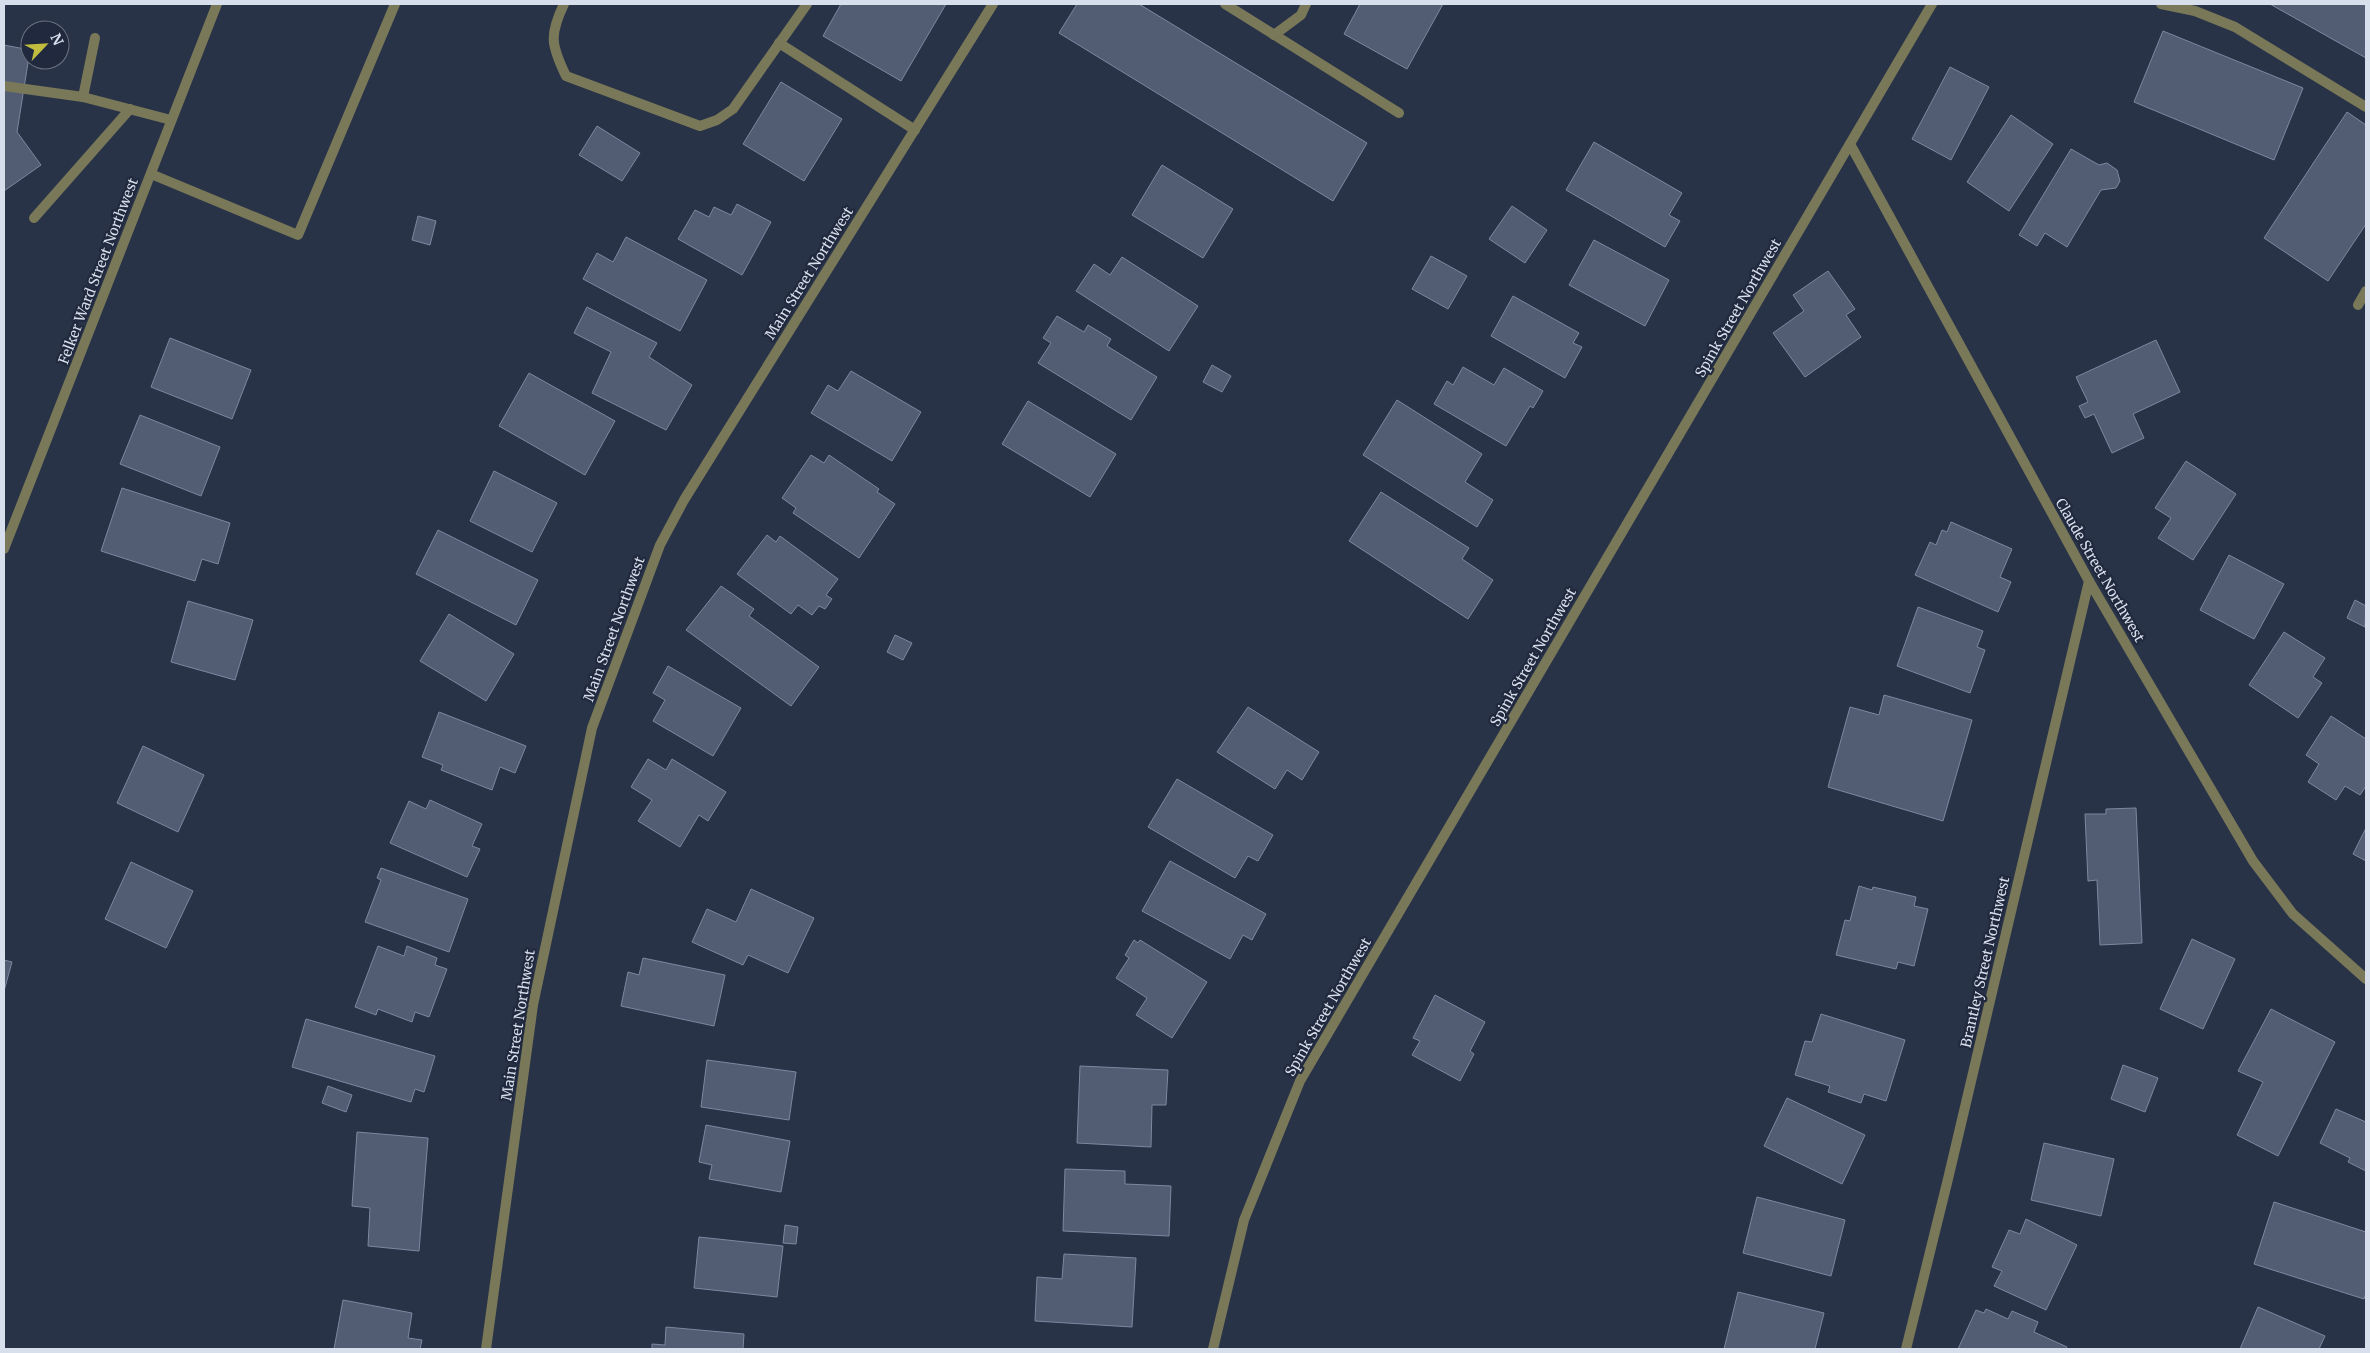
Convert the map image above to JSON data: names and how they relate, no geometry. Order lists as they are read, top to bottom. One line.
{"streets":{"street":["Felker Ward Street Northwest","Main Street Northwest","Spink Street Northwest","Claude Street Northwest","Brantley Street Northwest"]},"crossings":[["Spink Street Northwest","Claude Street Northwest"],["Claude Street Northwest","Brantley Street Northwest"]],"north":"top right"}
